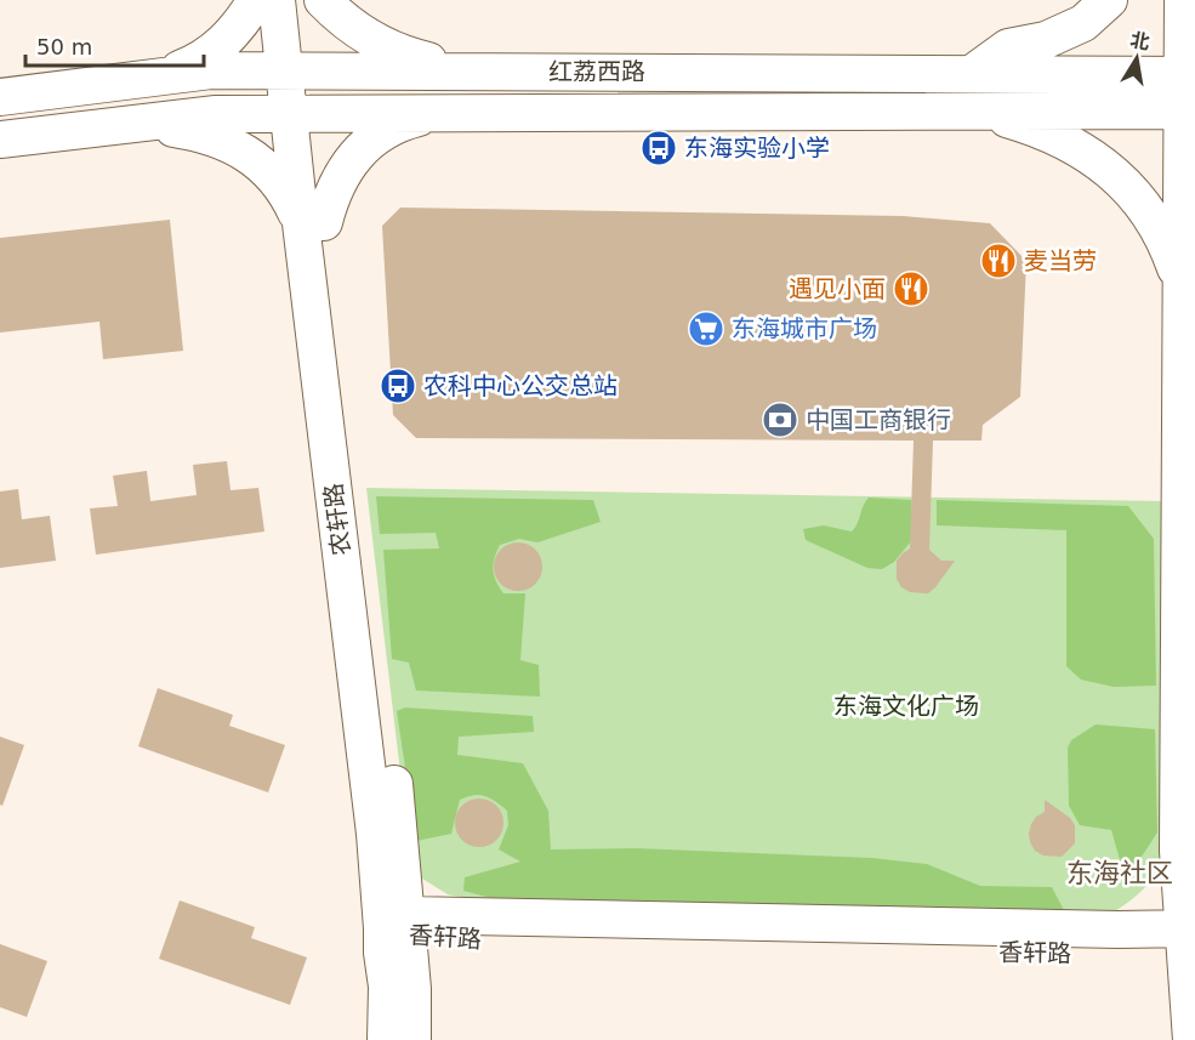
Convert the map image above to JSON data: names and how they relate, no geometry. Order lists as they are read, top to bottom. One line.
{"streets":{"main road":["红荔西路","农轩路","香轩路"]},"crossings":[["红荔西路","农轩路"],["农轩路","香轩路"]],"districts":["东海社区"],"parks":["东海文化广场"],"places":{"bus stop":["东海实验小学","农科中心公交总站"],"restaurant":["麦当劳","遇见小面"],"supermarket":["东海城市广场"],"bank":["中国工商银行"]},"scale_bar":"50 m","north":"top"}
